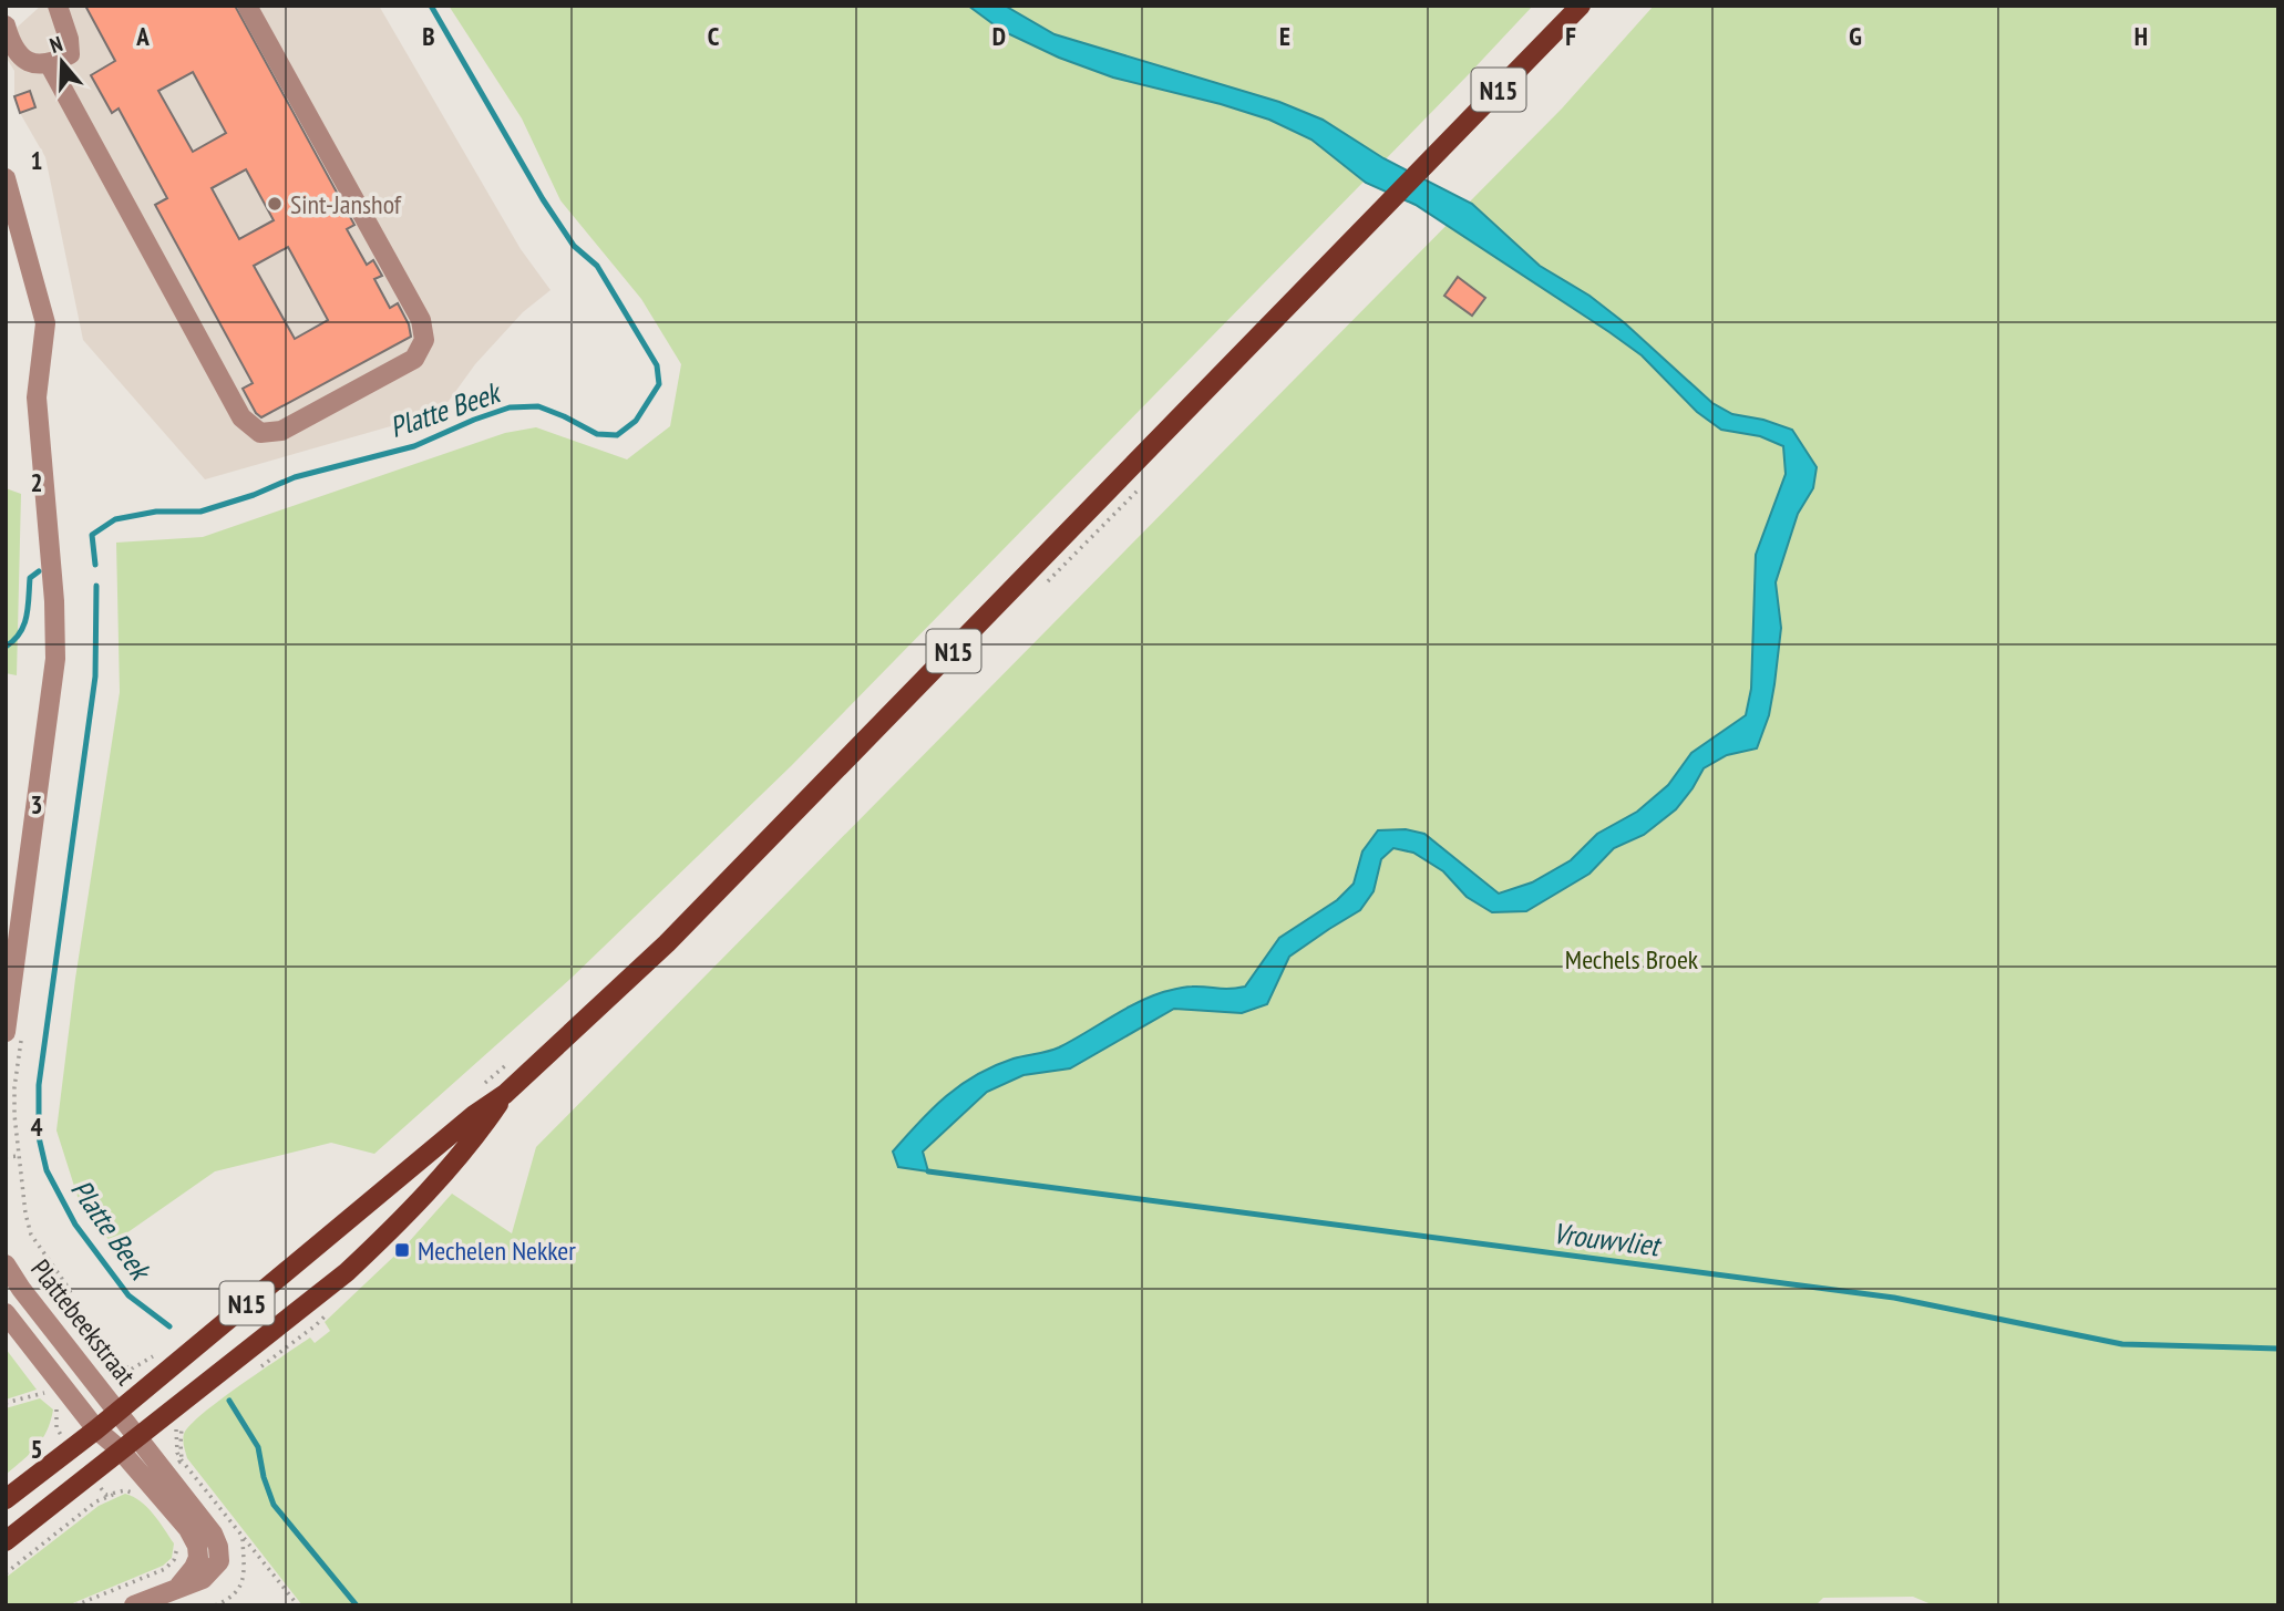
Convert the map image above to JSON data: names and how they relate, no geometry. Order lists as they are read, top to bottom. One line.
{"streets":{"main road":["N15"],"street":["Plattebeekstraat"]},"crossings":[["N15","Plattebeekstraat"]],"water":["Platte Beek","Vrouwvliet"],"parks":["Mechels Broek"],"places":{"other":["Sint-Janshof"],"transit":["Mechelen Nekker"]},"north":"top","grid":{"columns":["A","B","C","D","E","F","G","H"],"rows":["1","2","3","4","5"]}}
